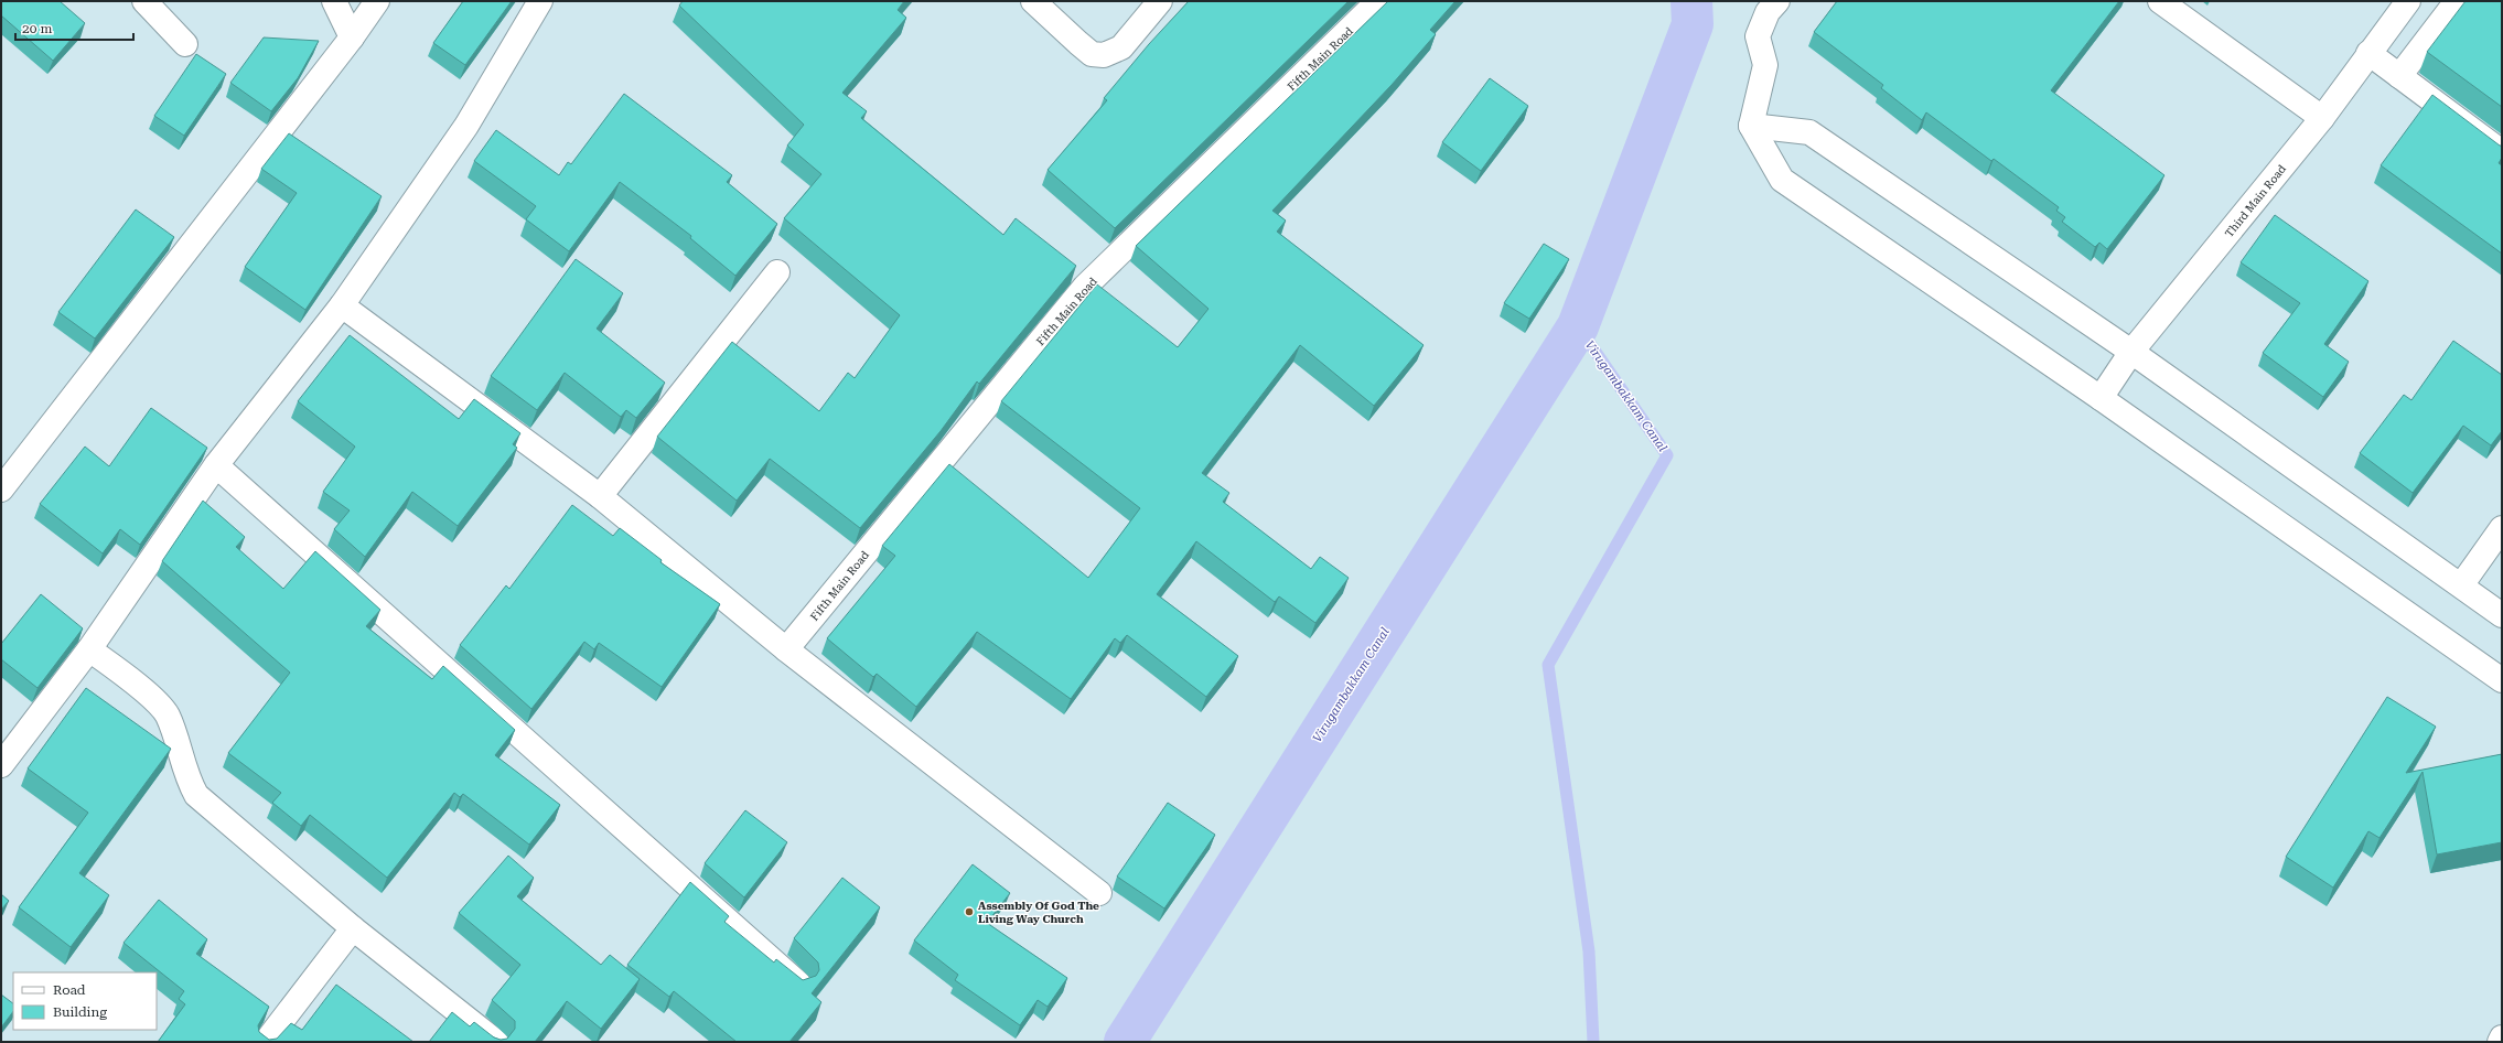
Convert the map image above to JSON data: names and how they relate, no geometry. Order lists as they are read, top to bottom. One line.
{"streets":{"street":["Fifth Main Road","Third Main Road"]},"water":["Virugambakkam Canal"],"places":["Assembly Of God The Living Way Church"],"legend":["Road","Building"],"scale_bar":"20 m"}
